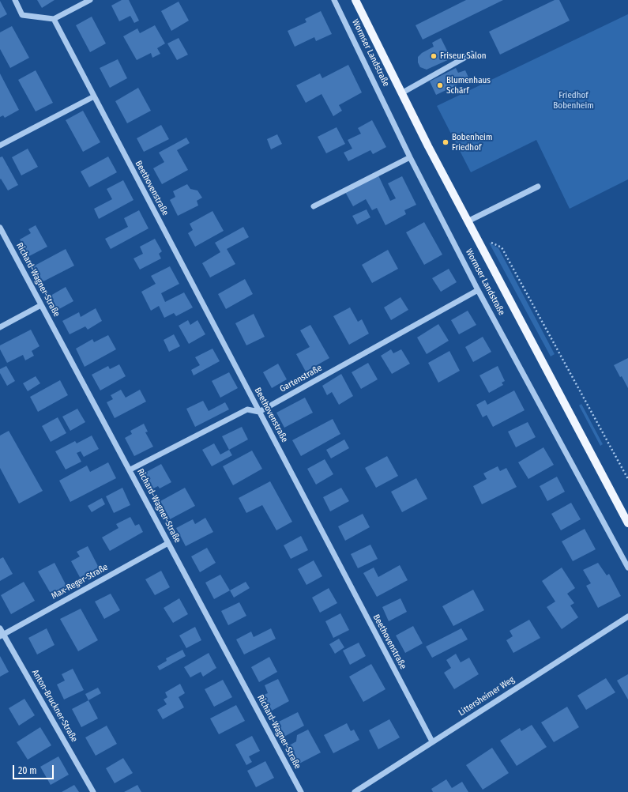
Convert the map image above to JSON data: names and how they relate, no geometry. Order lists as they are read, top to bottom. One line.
{"streets":{"main road":["Wormser Landstraße"],"street":["Beethovenstraße","Richard-Wagner-Straße","Gartenstraße","Max-Reger-Straße","Littersheimer Weg","Anton-Bruckner-Straße"]},"crossings":[["Wormser Landstraße","Gartenstraße"],["Beethovenstraße","Gartenstraße"],["Beethovenstraße","Littersheimer Weg"],["Richard-Wagner-Straße","Max-Reger-Straße"],["Max-Reger-Straße","Anton-Bruckner-Straße"]],"parks":["Friedhof Bobenheim"],"places":["Friseur Salon","Blumenhaus Schärf","Bobenheim Friedhof"],"scale_bar":"20 m"}
